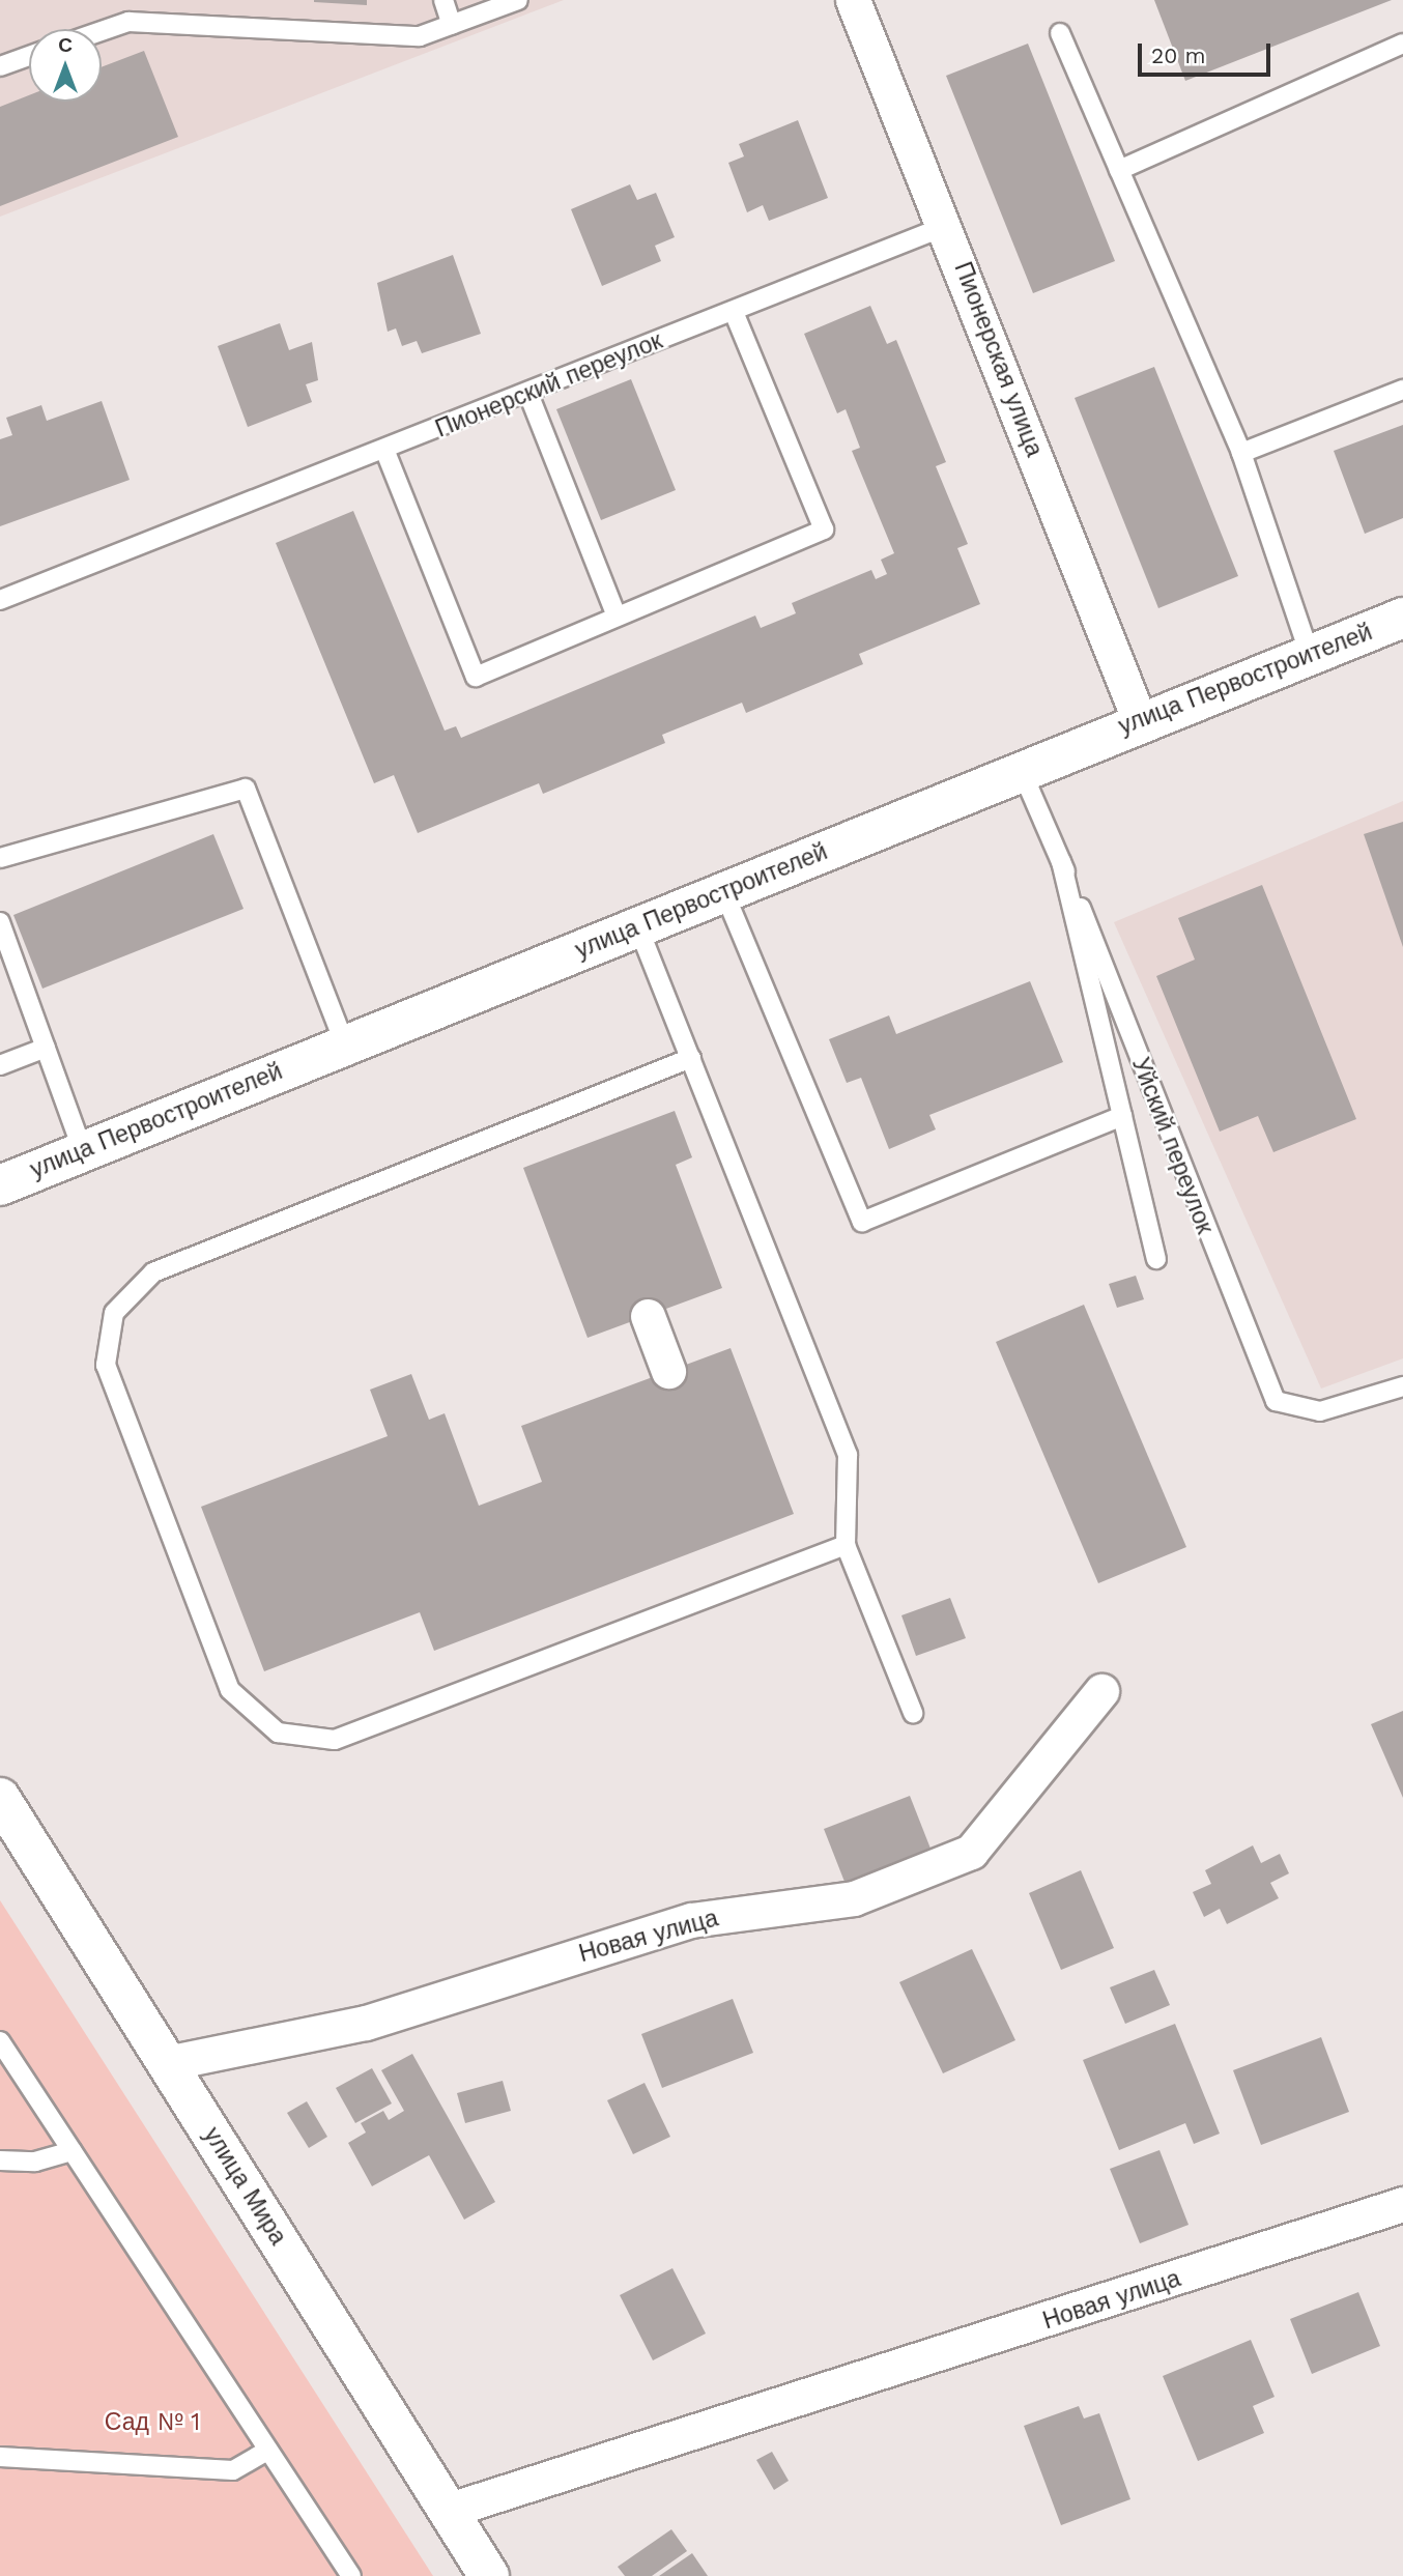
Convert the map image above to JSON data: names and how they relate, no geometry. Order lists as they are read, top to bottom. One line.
{"streets":{"main road":["улица Первостроителей","улица Мира"],"street":["Пионерская улица","Новая улица"],"lane":["Пионерский переулок","Уйский переулок"]},"crossings":[["Пионерская улица","Пионерский переулок"],["Пионерская улица","улица Первостроителей"],["улица Первостроителей","Уйский переулок"],["Новая улица","улица Мира"]],"parks":["Сад № 1"],"scale_bar":"20 m","north":"top"}
